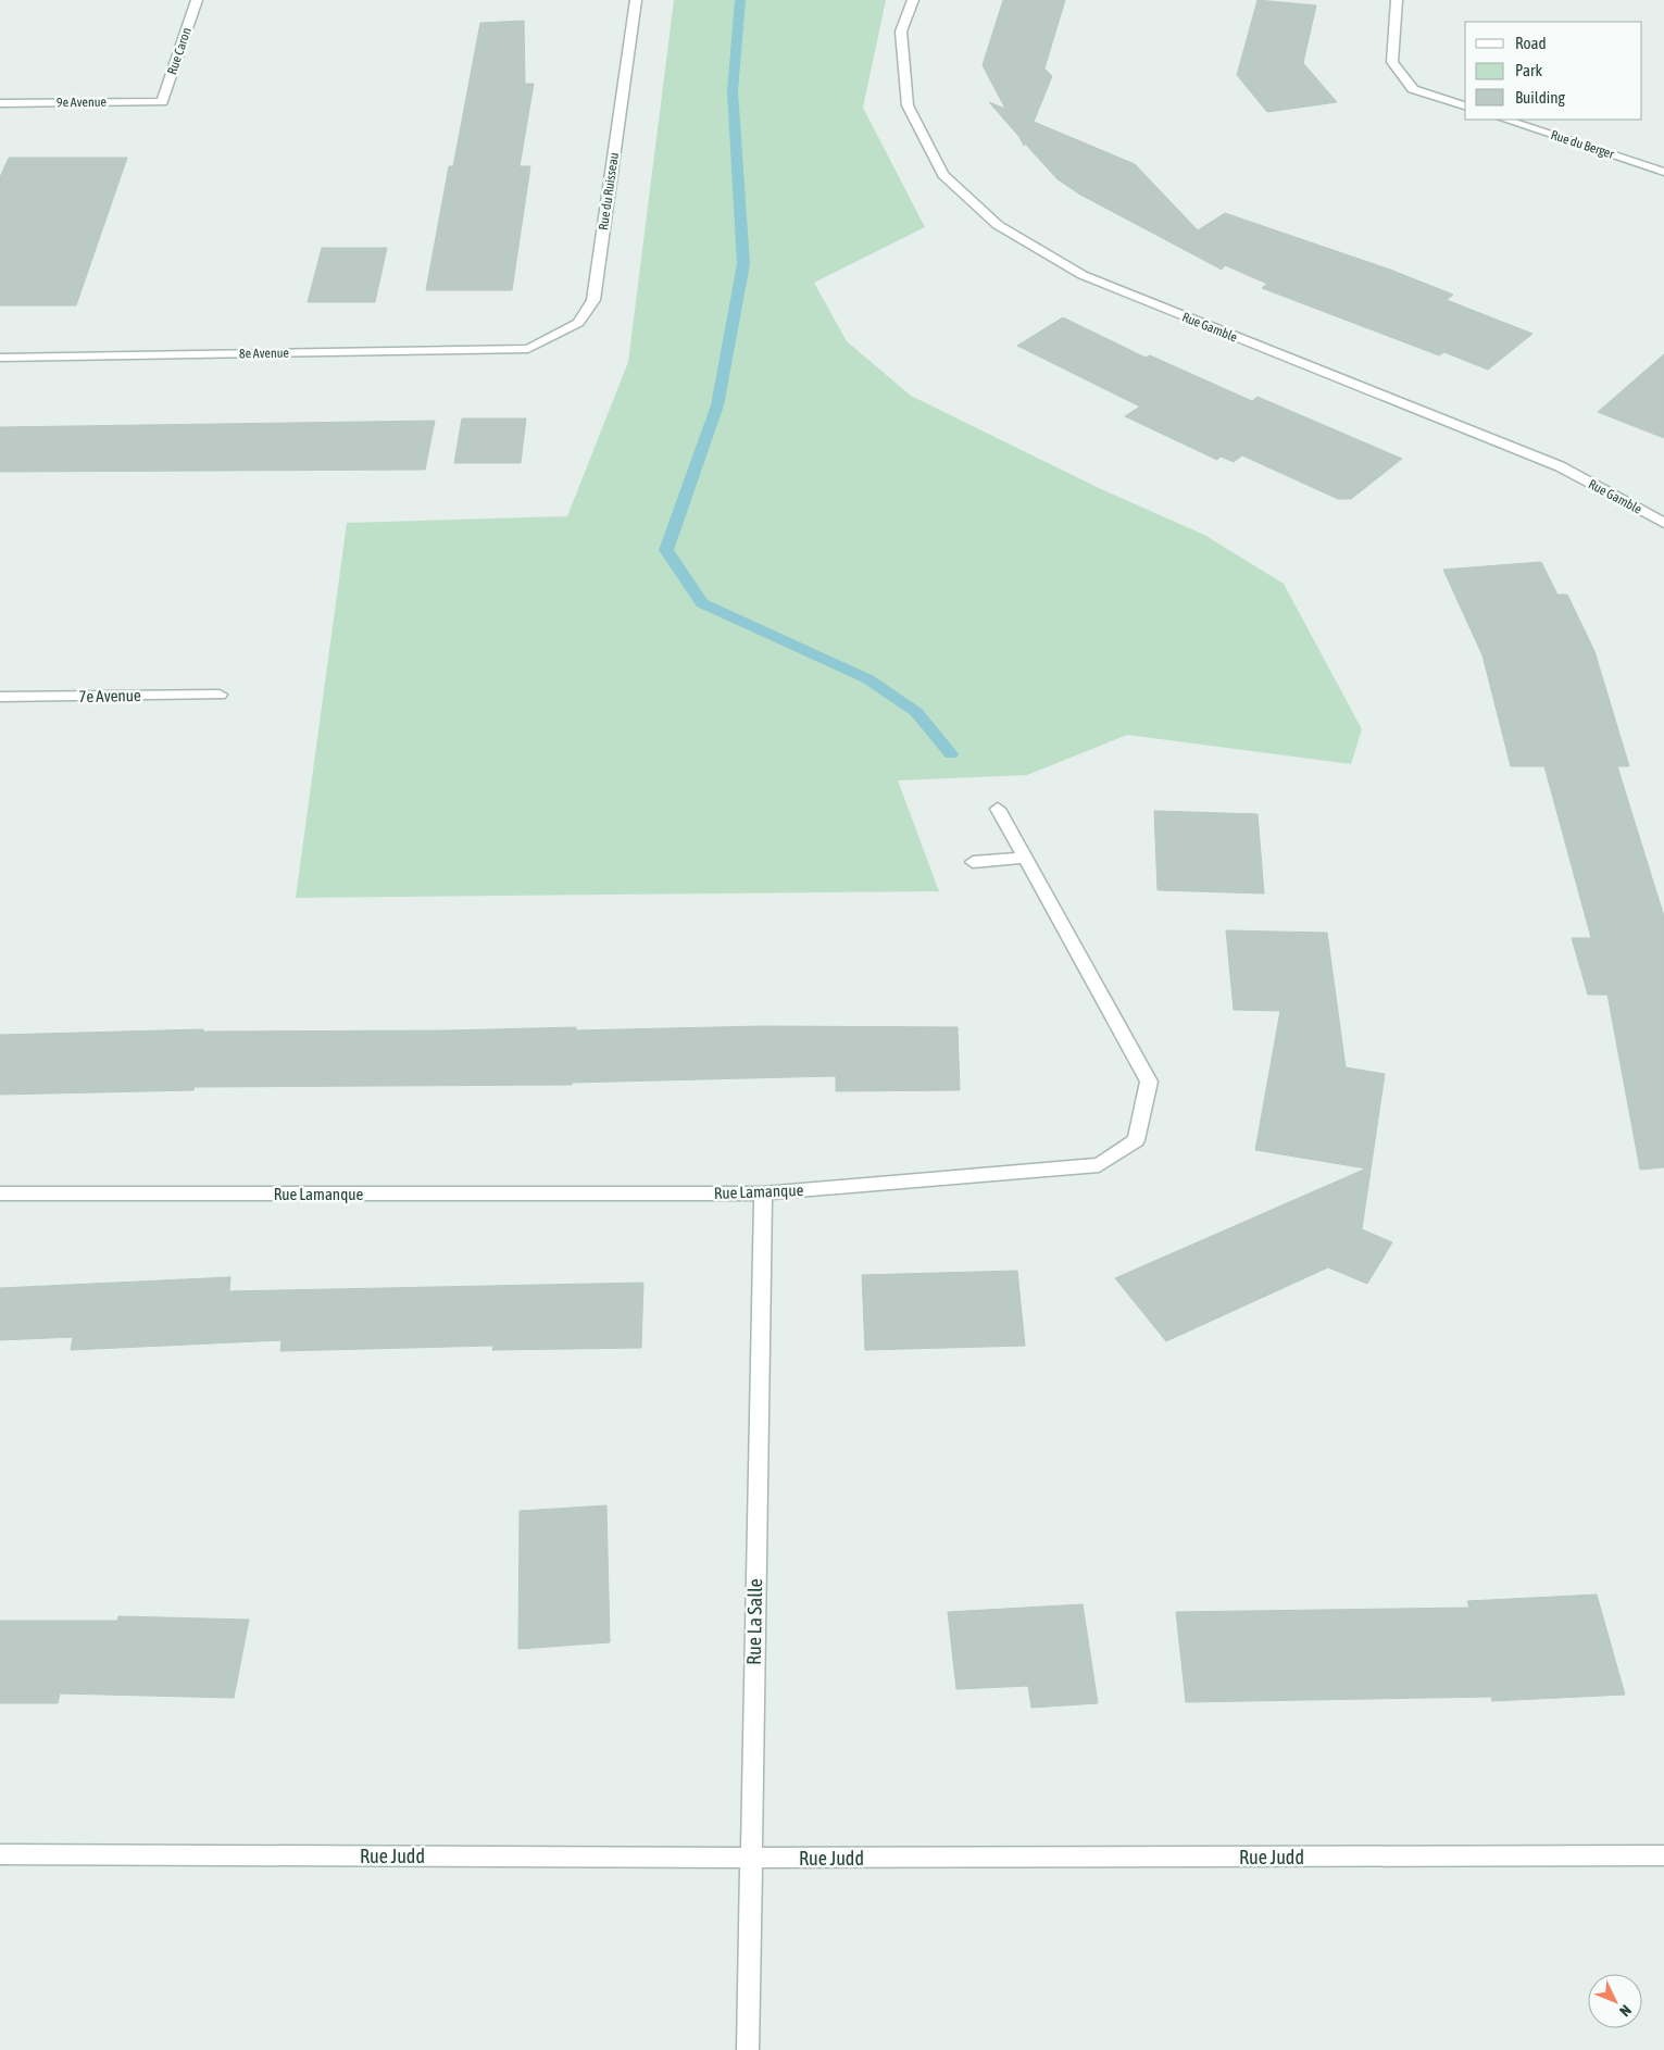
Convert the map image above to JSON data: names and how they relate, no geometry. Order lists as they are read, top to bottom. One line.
{"streets":{"street":["Rue Caron","9e Avenue","Rue du Berger","Rue du Ruisseau","Rue Gamble","8e Avenue","7e Avenue","Rue Lamanque","Rue La Salle","Rue Judd"]},"crossings":[["Rue Caron","9e Avenue"],["Rue du Ruisseau","8e Avenue"],["Rue Lamanque","Rue La Salle"],["Rue La Salle","Rue Judd"]],"legend":["Road","Park","Building"],"north":"bottom right"}
